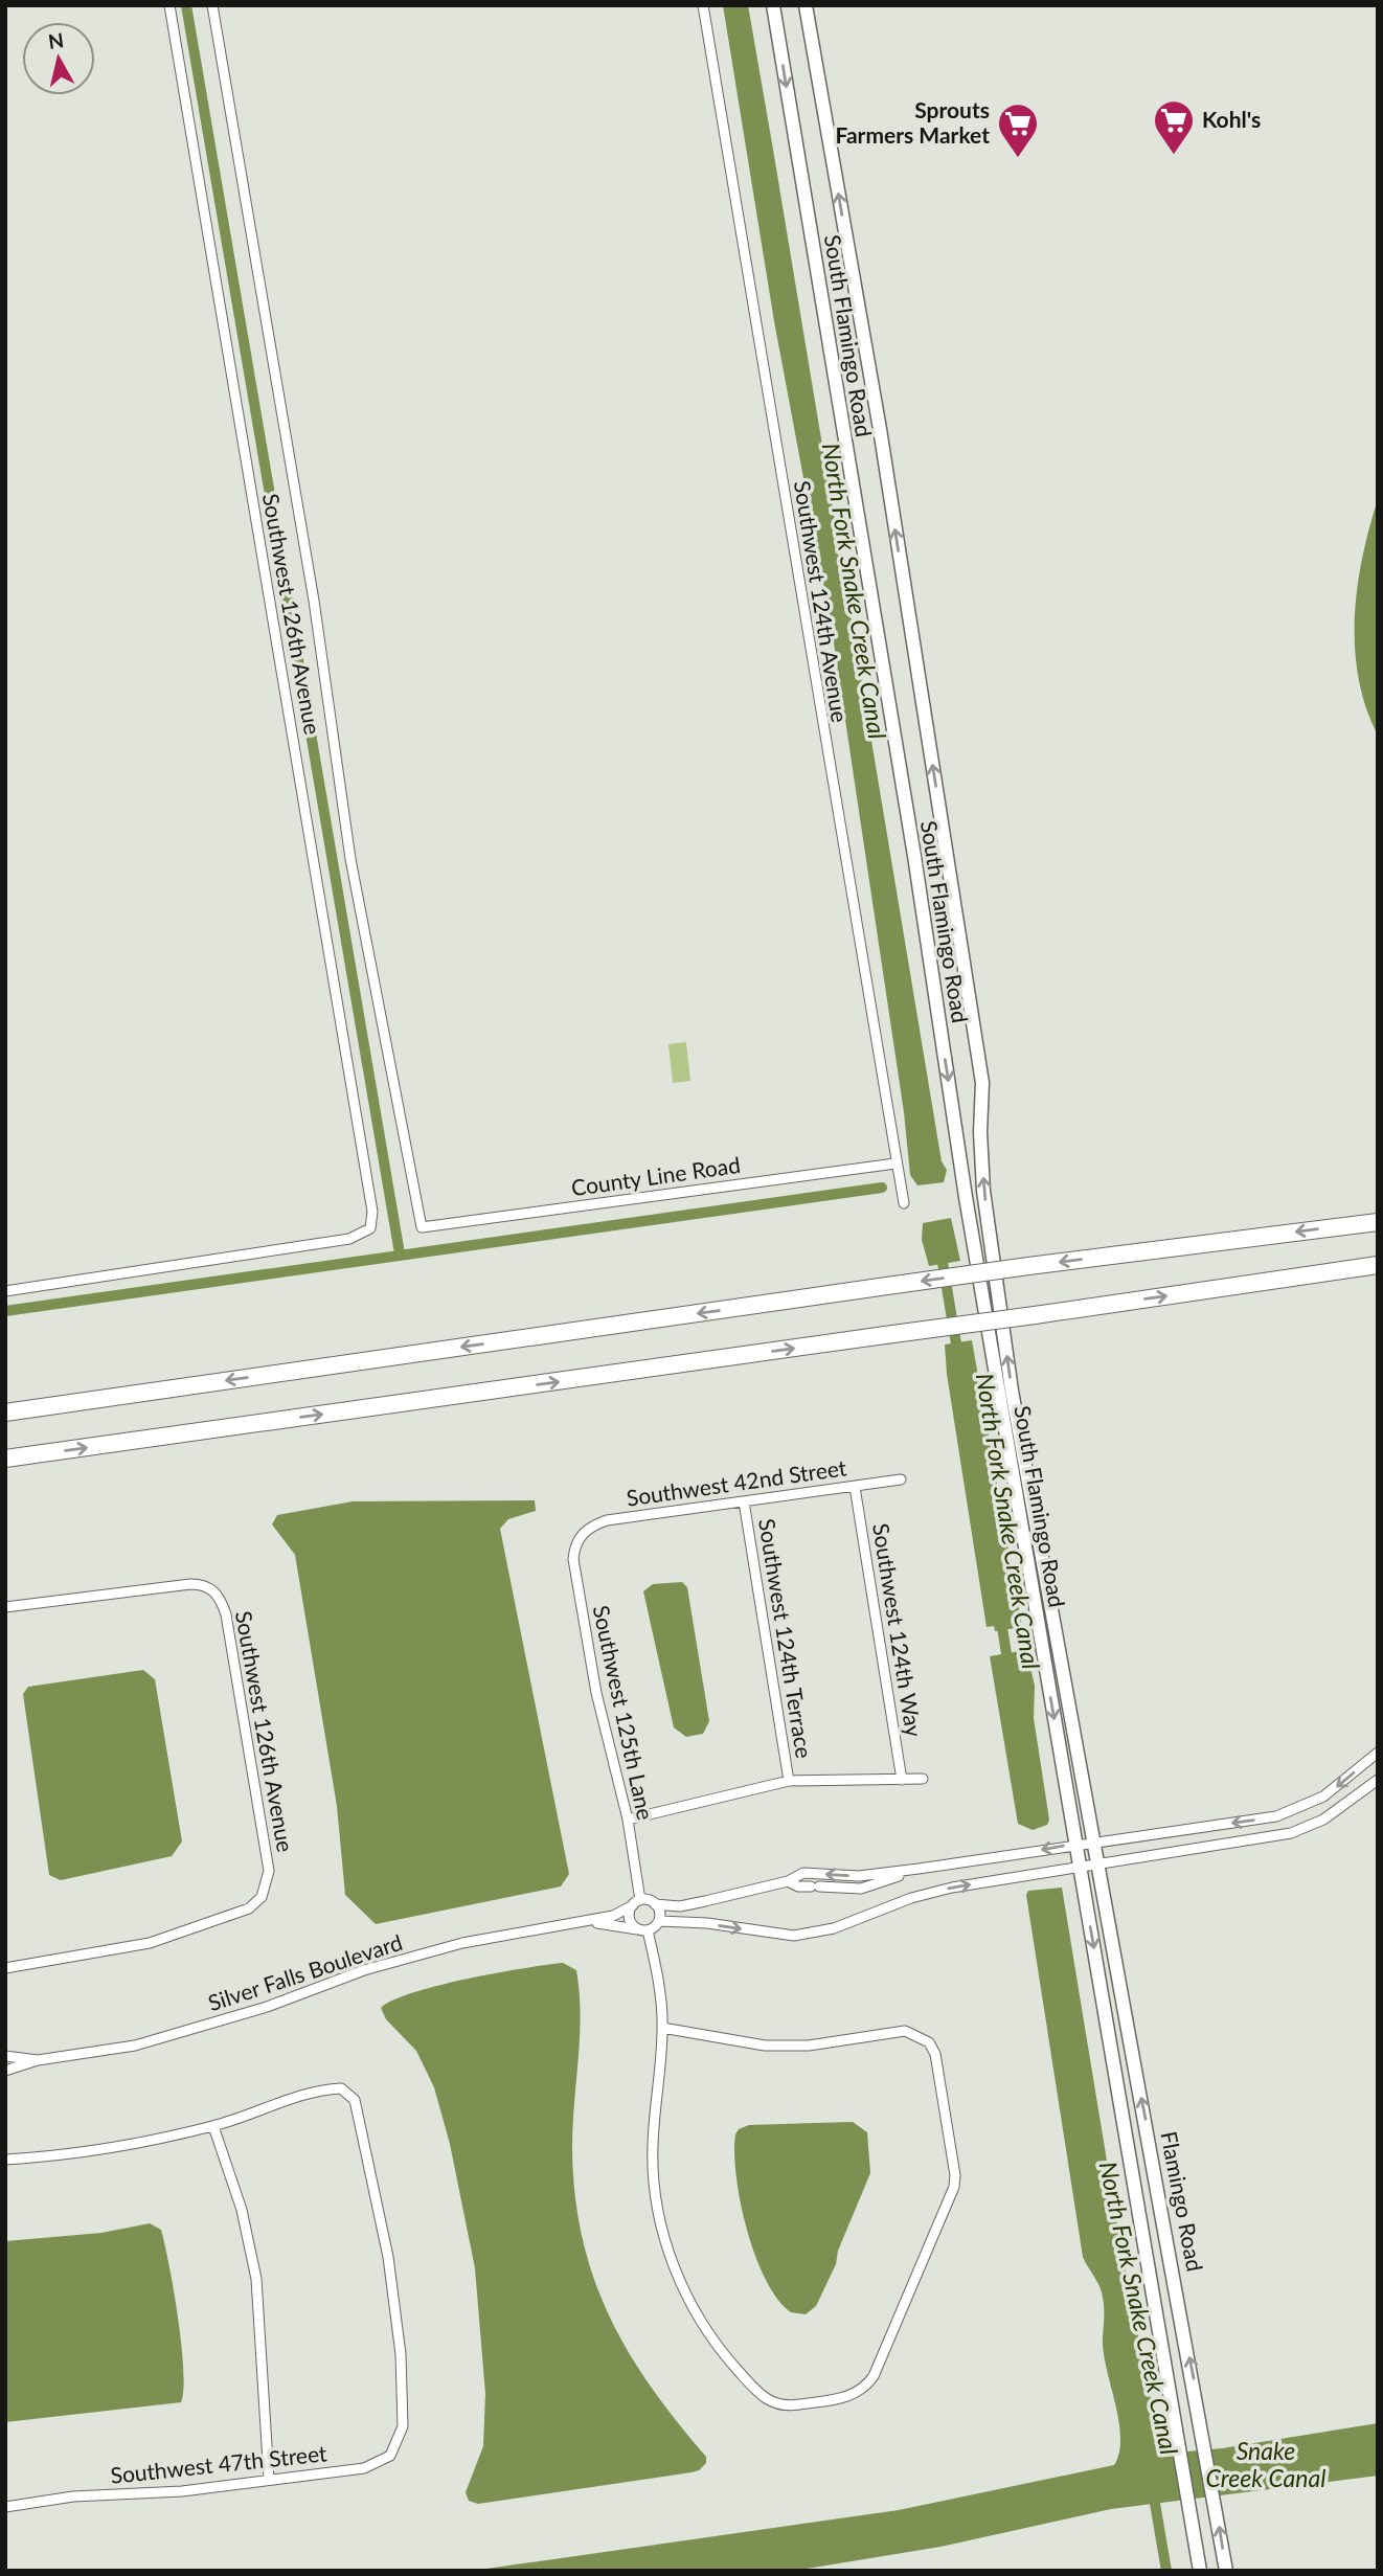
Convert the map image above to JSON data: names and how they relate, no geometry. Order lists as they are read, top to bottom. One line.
{"streets":{"main road":["South Flamingo Road","Flamingo Road"],"street":["Southwest 124th Avenue","Southwest 126th Avenue","County Line Road","Southwest 42nd Street","Southwest 124th Way","Southwest 124th Terrace","Southwest 125th Lane","Silver Falls Boulevard","Southwest 47th Street"]},"crossings":[["South Flamingo Road","Flamingo Road"],["Southwest 124th Avenue","County Line Road"],["Southwest 126th Avenue","County Line Road"],["Southwest 42nd Street","Southwest 124th Way"],["Southwest 42nd Street","Southwest 124th Terrace"],["Southwest 42nd Street","Southwest 125th Lane"],["Southwest 125th Lane","Silver Falls Boulevard"]],"water":["North Fork Snake Creek Canal","Snake Creek Canal"],"places":{"supermarket":["Kohl's","Sprouts Farmers Market"]},"north":"top"}
